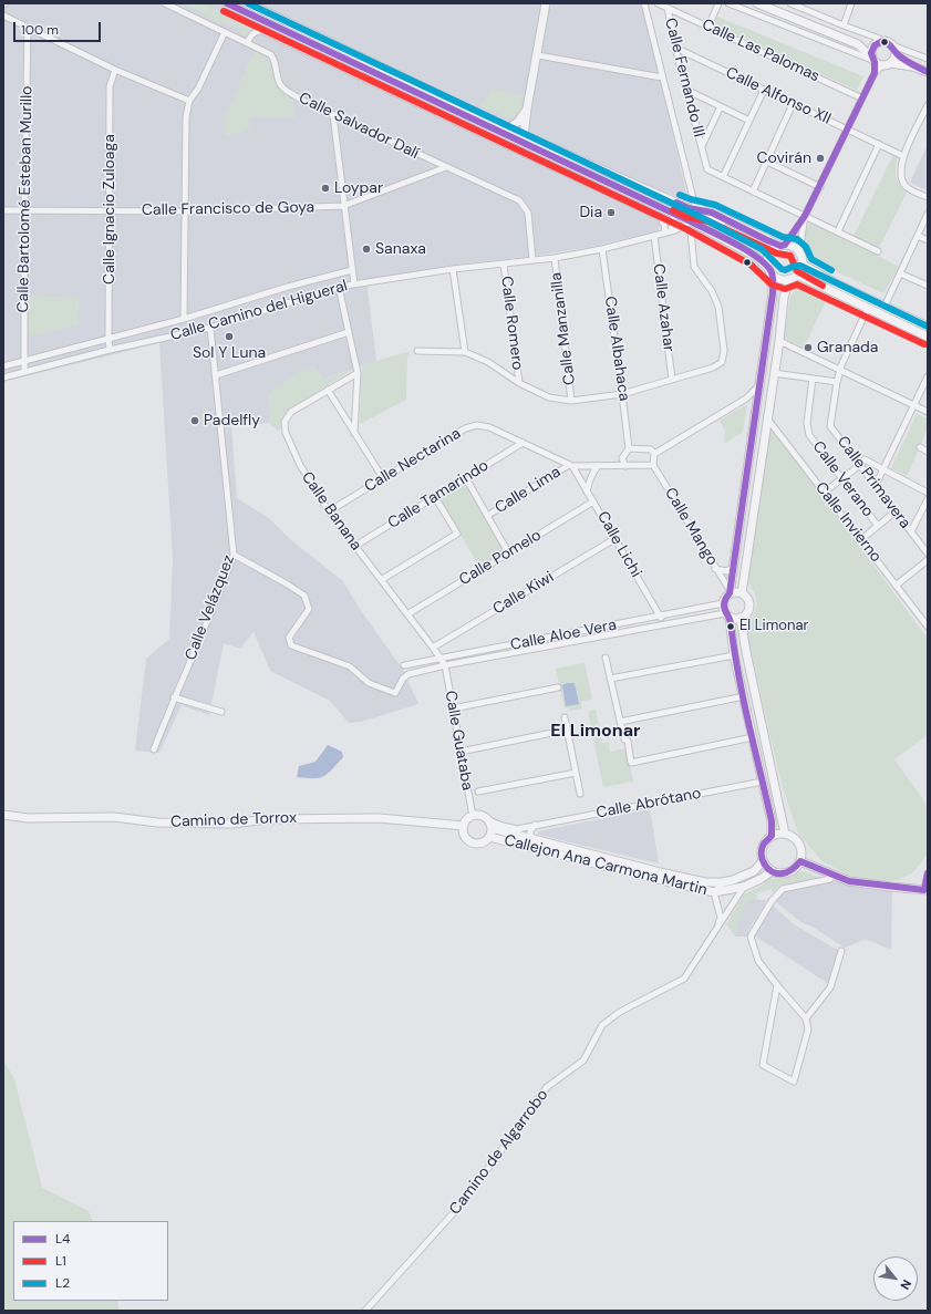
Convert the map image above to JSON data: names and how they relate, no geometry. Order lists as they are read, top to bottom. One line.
{"streets":{"street":["Calle Las Palomas","Calle Fernando III","Calle Alfonso XII","Calle Salvador Dalí","Calle Bartolomé Esteban Murillo","Calle Ignacio Zuloaga","Calle Francisco de Goya","Calle Azahar","Calle Camino del Higueral","Calle Romero","Calle Manzanilla","Calle Albahaca","Calle Nectarina","Calle Verano","Calle Primavera","Calle Lima","Calle Tamarindo","Calle Banana","Calle Invierno","Calle Mango","Calle Lichi","Calle Pomelo","Calle Kiwi","Calle Velázquez","Calle Aloe Vera","Calle Guataba","Calle Abrótano","Camino de Torrox","Callejon Ana Carmona Martin","Camino de Algarrobo"]},"crossings":[["Calle Las Palomas","Calle Fernando III"],["Calle Fernando III","Calle Alfonso XII"],["Calle Salvador Dalí","Calle Francisco de Goya"],["Calle Salvador Dalí","Calle Camino del Higueral"],["Calle Bartolomé Esteban Murillo","Calle Francisco de Goya"],["Calle Bartolomé Esteban Murillo","Calle Camino del Higueral"],["Calle Ignacio Zuloaga","Calle Francisco de Goya"],["Calle Ignacio Zuloaga","Calle Camino del Higueral"],["Calle Azahar","Calle Camino del Higueral"],["Calle Camino del Higueral","Calle Romero"],["Calle Camino del Higueral","Calle Manzanilla"],["Calle Camino del Higueral","Calle Albahaca"],["Calle Camino del Higueral","Calle Velázquez"],["Calle Albahaca","Calle Nectarina"],["Calle Nectarina","Calle Lima"],["Calle Nectarina","Calle Tamarindo"],["Calle Nectarina","Calle Banana"],["Calle Nectarina","Calle Mango"],["Calle Nectarina","Calle Lichi"],["Calle Lima","Calle Lichi"],["Calle Tamarindo","Calle Banana"],["Calle Banana","Calle Pomelo"],["Calle Banana","Calle Kiwi"],["Calle Banana","Calle Aloe Vera"],["Calle Banana","Calle Guataba"],["Calle Mango","Calle Aloe Vera"],["Calle Lichi","Calle Pomelo"],["Calle Lichi","Calle Kiwi"],["Calle Lichi","Calle Aloe Vera"],["Calle Velázquez","Calle Aloe Vera"],["Calle Aloe Vera","Calle Guataba"],["Calle Guataba","Calle Abrótano"],["Calle Guataba","Camino de Torrox"],["Calle Guataba","Callejon Ana Carmona Martin"],["Calle Abrótano","Camino de Torrox"],["Calle Abrótano","Callejon Ana Carmona Martin"],["Camino de Torrox","Callejon Ana Carmona Martin"],["Callejon Ana Carmona Martin","Camino de Algarrobo"]],"districts":["El Limonar"],"places":["Covirán","Loypar","Dia","Sanaxa","Sol Y Luna","Granada","Padelfly","El Limonar"],"lines":["transit line L4","transit line L2","transit line L1"],"legend":["L4","L1","L2"],"scale_bar":"100 m","north":"bottom right"}
